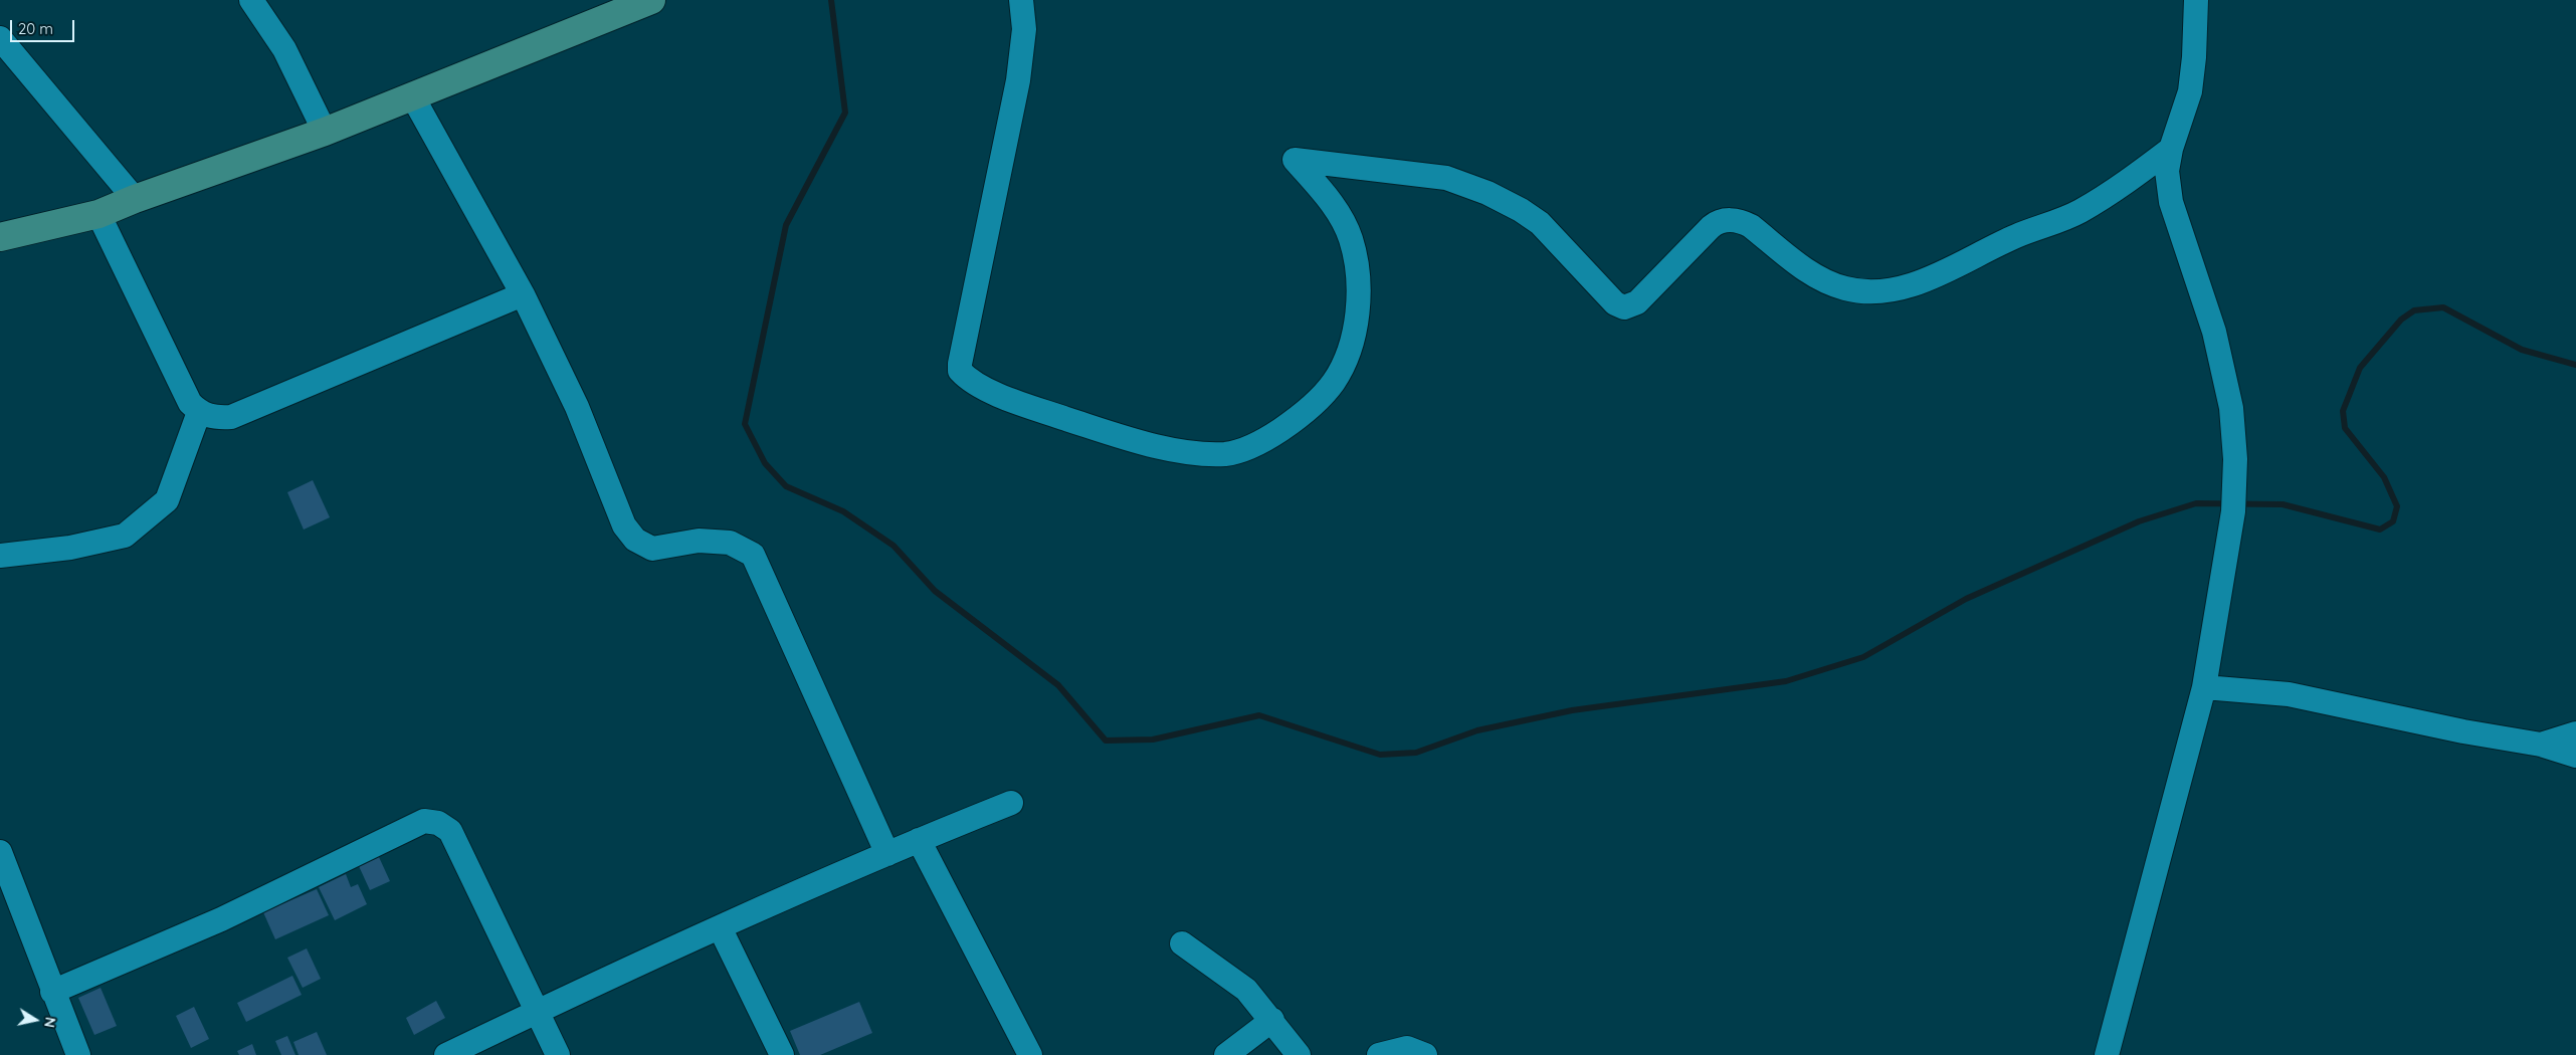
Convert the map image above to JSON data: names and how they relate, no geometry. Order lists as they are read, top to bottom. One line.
{"scale_bar":"20 m","north":"right"}
